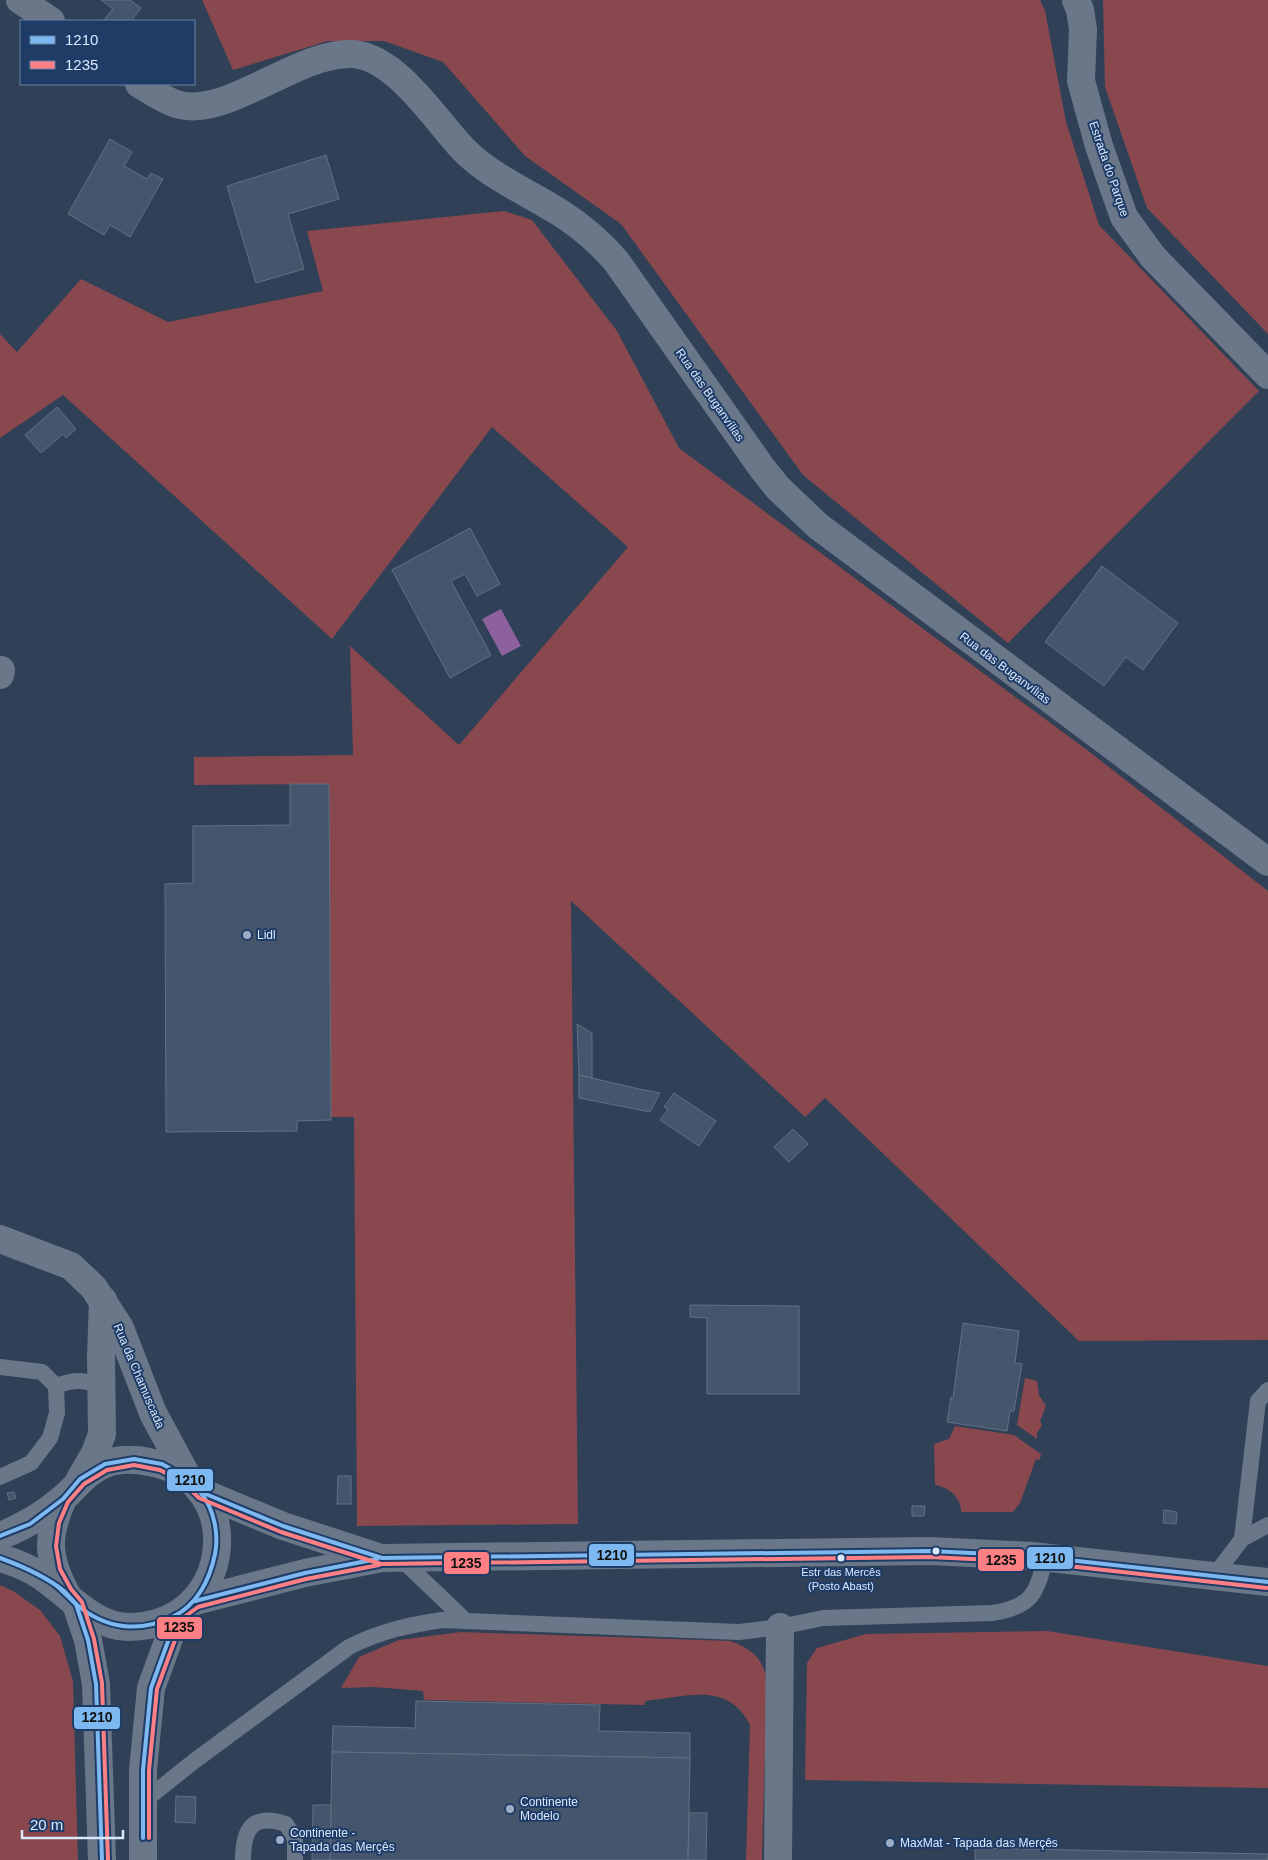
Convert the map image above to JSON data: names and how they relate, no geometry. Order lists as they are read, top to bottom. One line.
{"streets":{"street":["Estrada do Parque","Rua das Buganvílias","Rua da Chamuscada"]},"places":["Lidl","Estr das Mercês (Posto Abast)","Continente Modelo","Continente - Tapada das Merçês","MaxMat - Tapada das Merçês"],"lines":["transit line 1210","transit line 1235"],"legend":["1210","1235"],"scale_bar":"20 m"}
